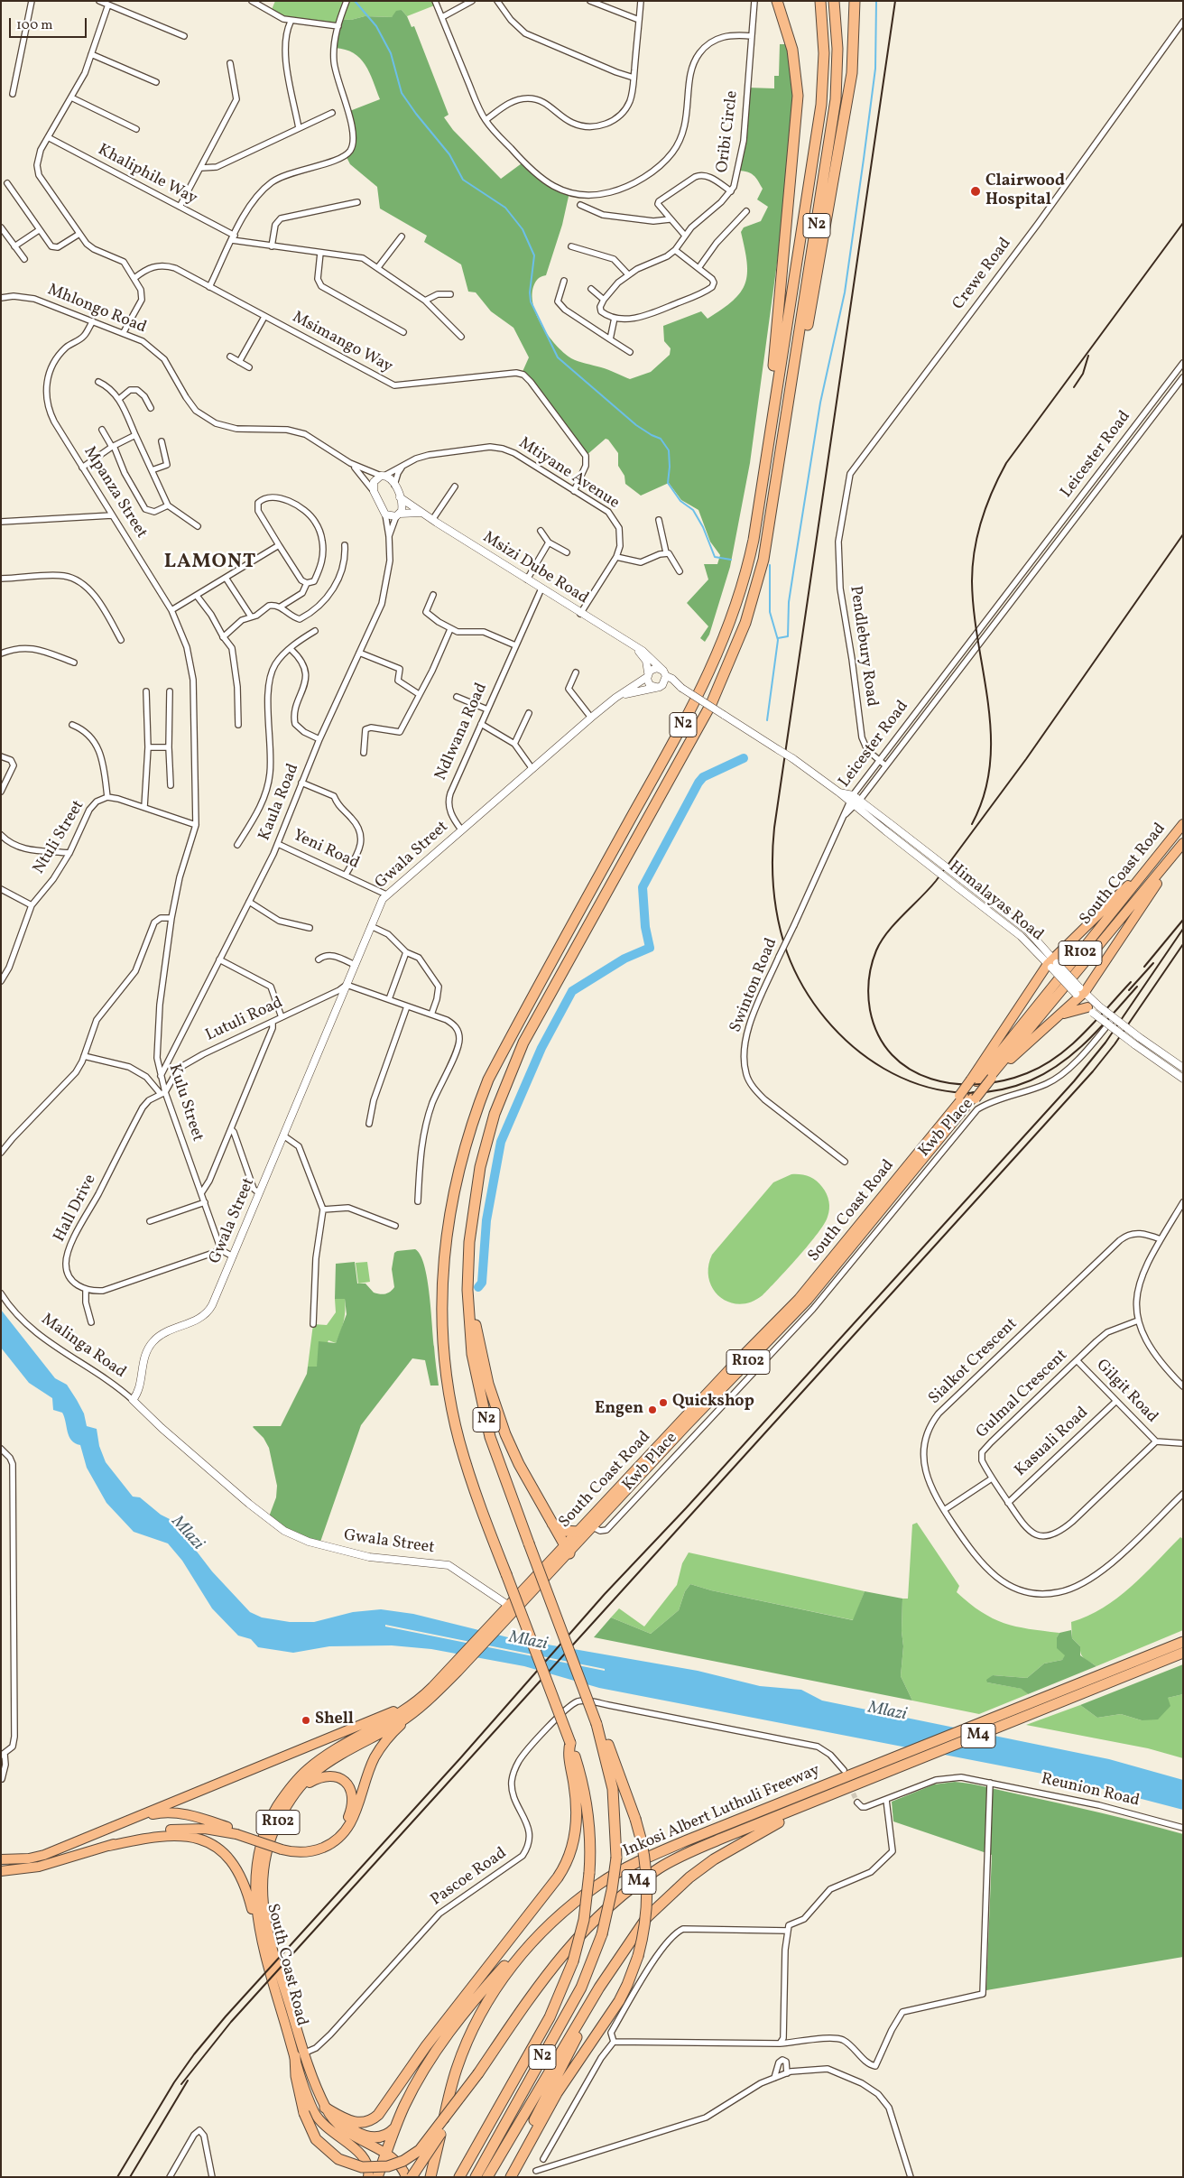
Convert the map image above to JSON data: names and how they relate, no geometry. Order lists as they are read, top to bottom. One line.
{"streets":{"highway":["N2","M4","Inkosi Albert Luthuli Freeway"],"main road":["South Coast Road","R102"],"street":["Oribi Circle","Khaliphile Way","Crewe Road","Mhlongo Road","Msimango Way","Leicester Road","Mtiyane Avenue","Mpanza Street","Msizi Dube Road","Pendlebury Road","Ndlwana Road","Kaula Road","Ntuli Street","Yeni Road","Gwala Street","Himalayas Road","Swinton Road","Lutuli Road","Kulu Street","Kwb Place","Hall Drive","Malinga Road","Sialkot Crescent","Gilgit Road","Gulmal Crescent","Kasuali Road","Reunion Road","Pascoe Road"]},"crossings":[["Crewe Road","Pendlebury Road"],["Mhlongo Road","Mtiyane Avenue"],["Mhlongo Road","Mpanza Street"],["Msimango Way","Mtiyane Avenue"],["Leicester Road","Msizi Dube Road"],["Leicester Road","Pendlebury Road"],["Leicester Road","Himalayas Road"],["Leicester Road","Swinton Road"],["Mtiyane Avenue","Msizi Dube Road"],["Mpanza Street","Ntuli Street"],["Msizi Dube Road","Ndlwana Road"],["Msizi Dube Road","Gwala Street"],["Msizi Dube Road","Himalayas Road"],["Ndlwana Road","Gwala Street"],["Kaula Road","Yeni Road"],["Kaula Road","Kulu Street"],["Yeni Road","Gwala Street"],["Gwala Street","South Coast Road"],["Gwala Street","Lutuli Road"],["Gwala Street","Malinga Road"],["South Coast Road","Kwb Place"],["South Coast Road","Pascoe Road"],["Himalayas Road","Kwb Place"],["Lutuli Road","Kulu Street"],["Lutuli Road","Hall Drive"],["Kulu Street","Hall Drive"],["Gilgit Road","Gulmal Crescent"],["Gilgit Road","Kasuali Road"],["Gulmal Crescent","Kasuali Road"]],"districts":["LAMONT"],"water":["Mlazi"],"places":["Clairwood Hospital","Quickshop","Engen","Shell"],"scale_bar":"100 m"}
